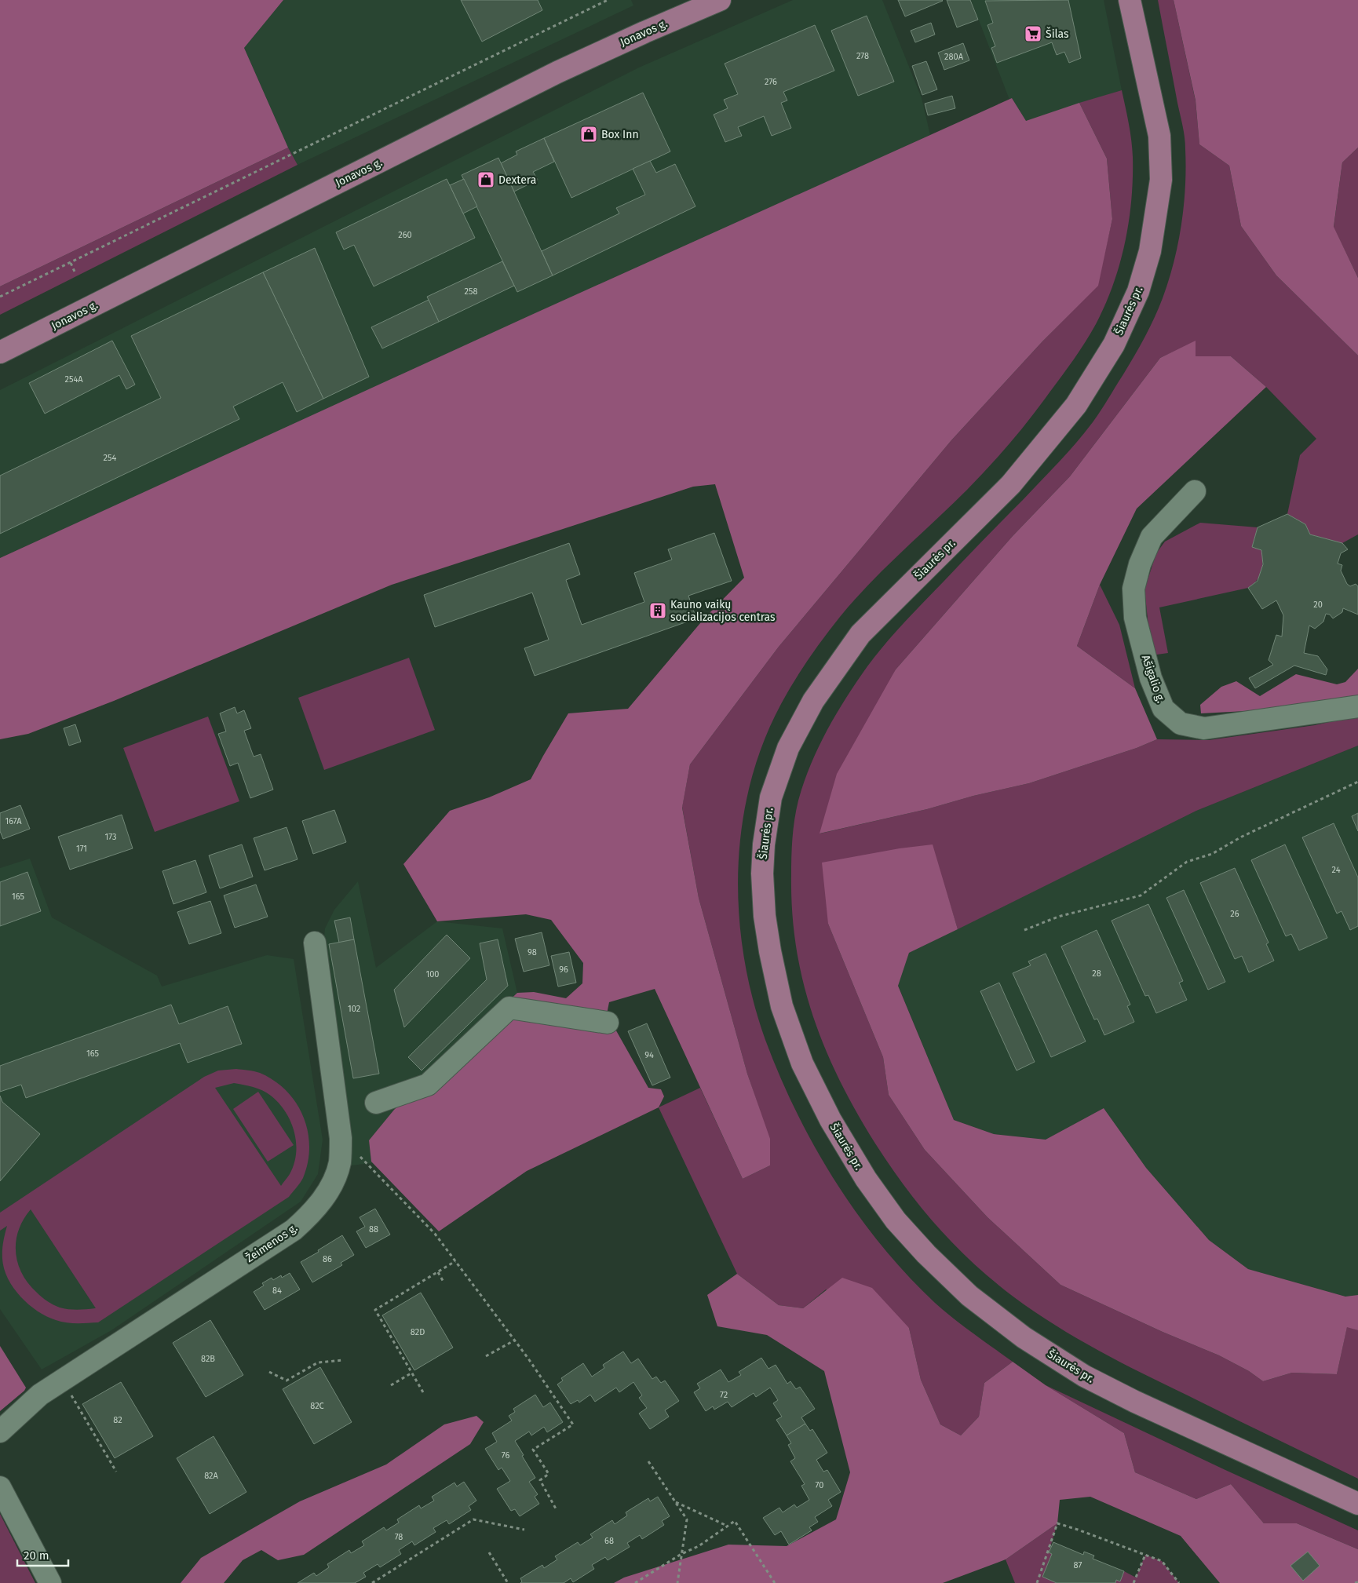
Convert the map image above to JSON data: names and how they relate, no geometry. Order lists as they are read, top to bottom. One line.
{"streets":{"main road":["Jonavos g.","Šiaurės pr."],"street":["Ašigalio g.","Žeimenos g."]},"places":{"supermarket":["Šilas"],"shop":["Box Inn","Dextera"],"building":["Kauno vaikų socializacijos centras"]},"house_numbers":["278","280A","276","260","258","254A","254","20","167A","173","171","24","165","26","98","96","28","100","102","165","94","88","86","84","82D","82B","72","82C","82","76","82A","70","78","68","87"],"scale_bar":"20 m"}
